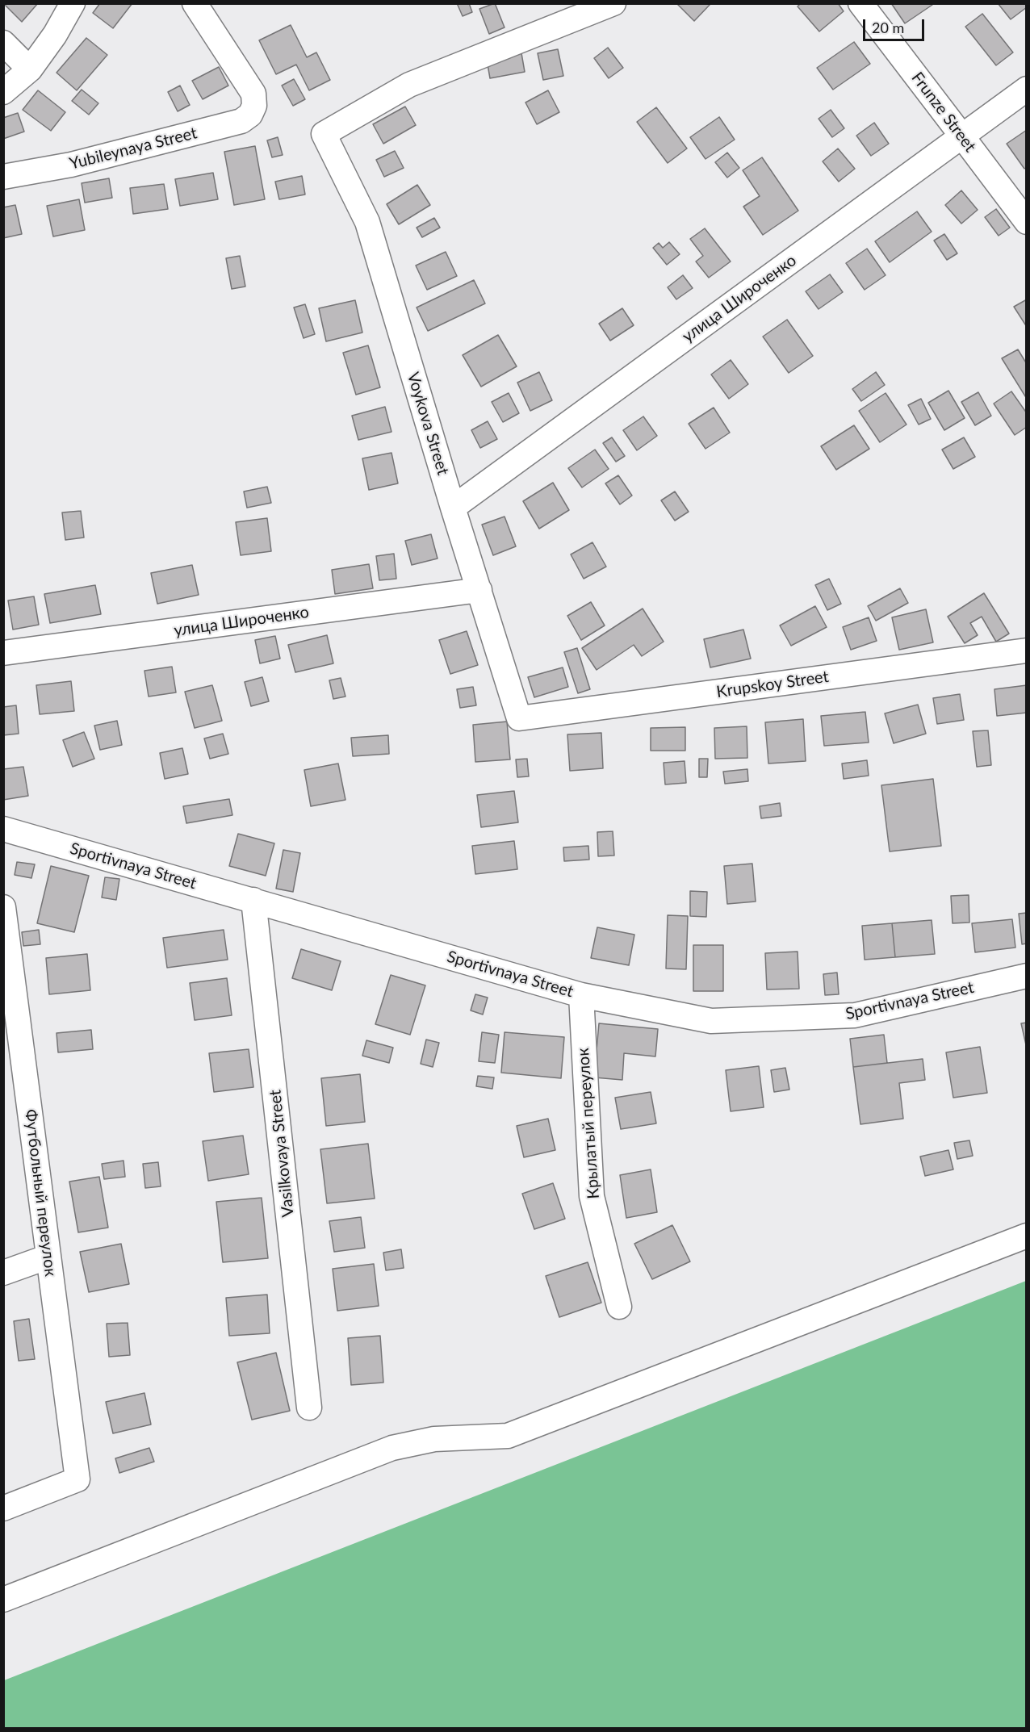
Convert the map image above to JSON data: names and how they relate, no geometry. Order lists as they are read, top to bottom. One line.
{"streets":{"street":["Frunze Street","Yubileynaya Street","улица Широченко","Voykova Street","Krupskoy Street","Sportivnaya Street","Крылатый переулок","Vasilkovaya Street","Футбольный переулок"]},"crossings":[["Frunze Street","улица Широченко"],["улица Широченко","Voykova Street"],["Voykova Street","Krupskoy Street"],["Sportivnaya Street","Крылатый переулок"],["Sportivnaya Street","Vasilkovaya Street"]],"scale_bar":"20 m"}
